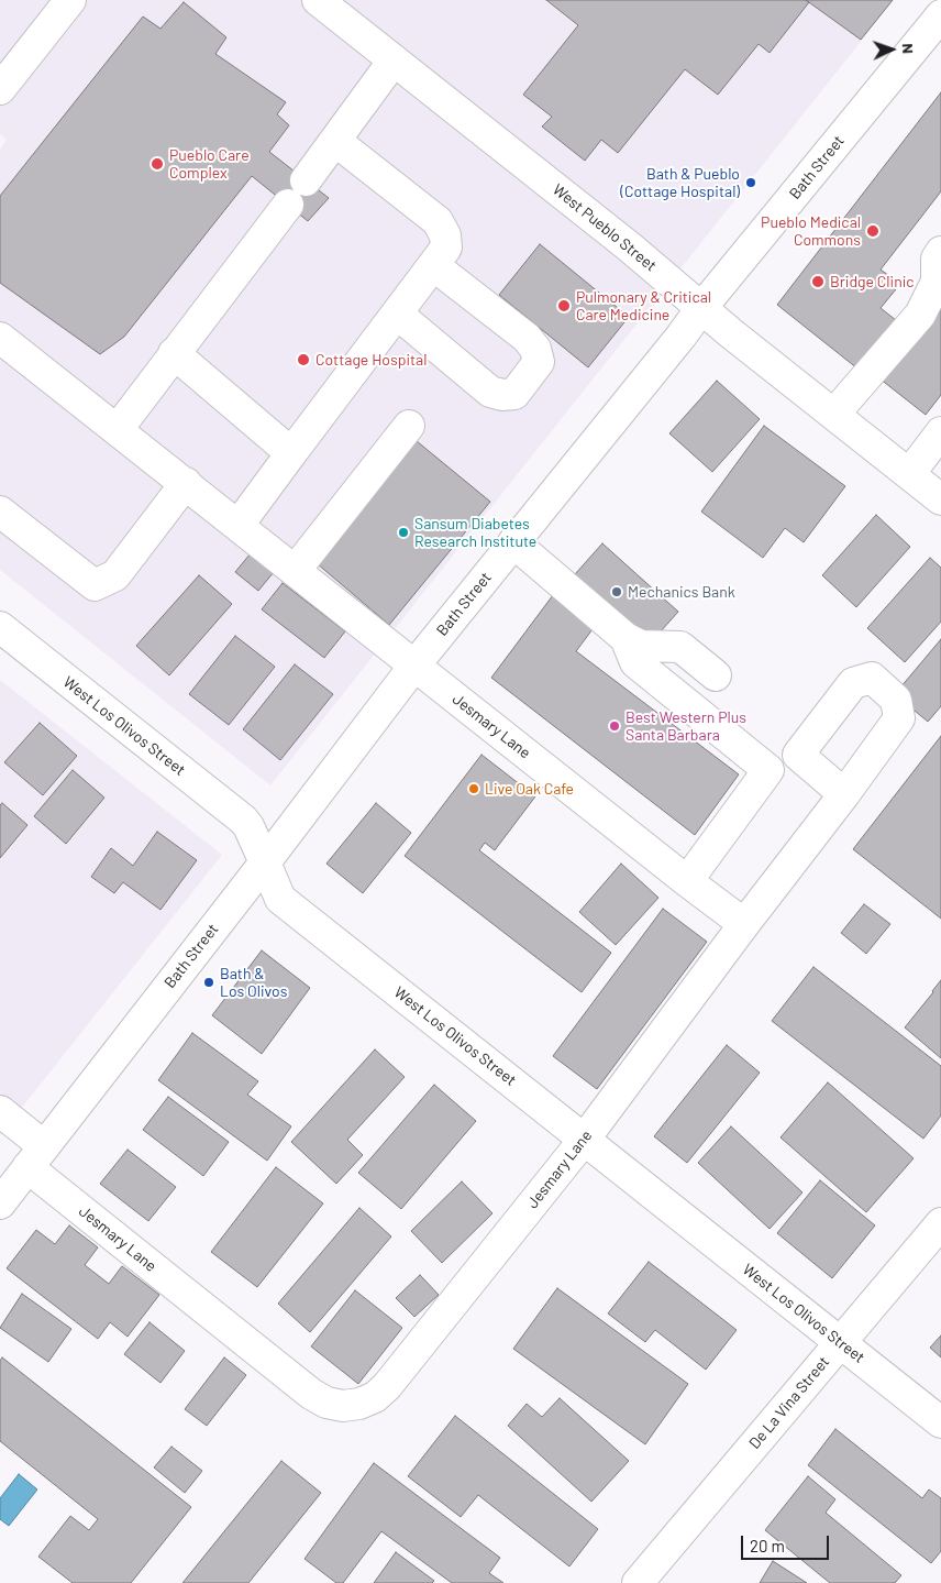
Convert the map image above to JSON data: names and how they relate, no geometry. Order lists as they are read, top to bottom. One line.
{"streets":{"street":["Bath Street","West Pueblo Street","West Los Olivos Street","Jesmary Lane","De La Vina Street"]},"crossings":[["Bath Street","West Pueblo Street"],["Bath Street","West Los Olivos Street"],["Bath Street","Jesmary Lane"],["West Los Olivos Street","Jesmary Lane"],["West Los Olivos Street","De La Vina Street"]],"places":["Pueblo Care Complex","Bath & Pueblo (Cottage Hospital)","Pueblo Medical Commons","Bridge Clinic","Pulmonary & Critical Care Medicine","Cottage Hospital","Sansum Diabetes Research Institute","Mechanics Bank","Best Western Plus Santa Barbara","Live Oak Cafe","Bath & Los Olivos"],"scale_bar":"20 m","north":"right"}
